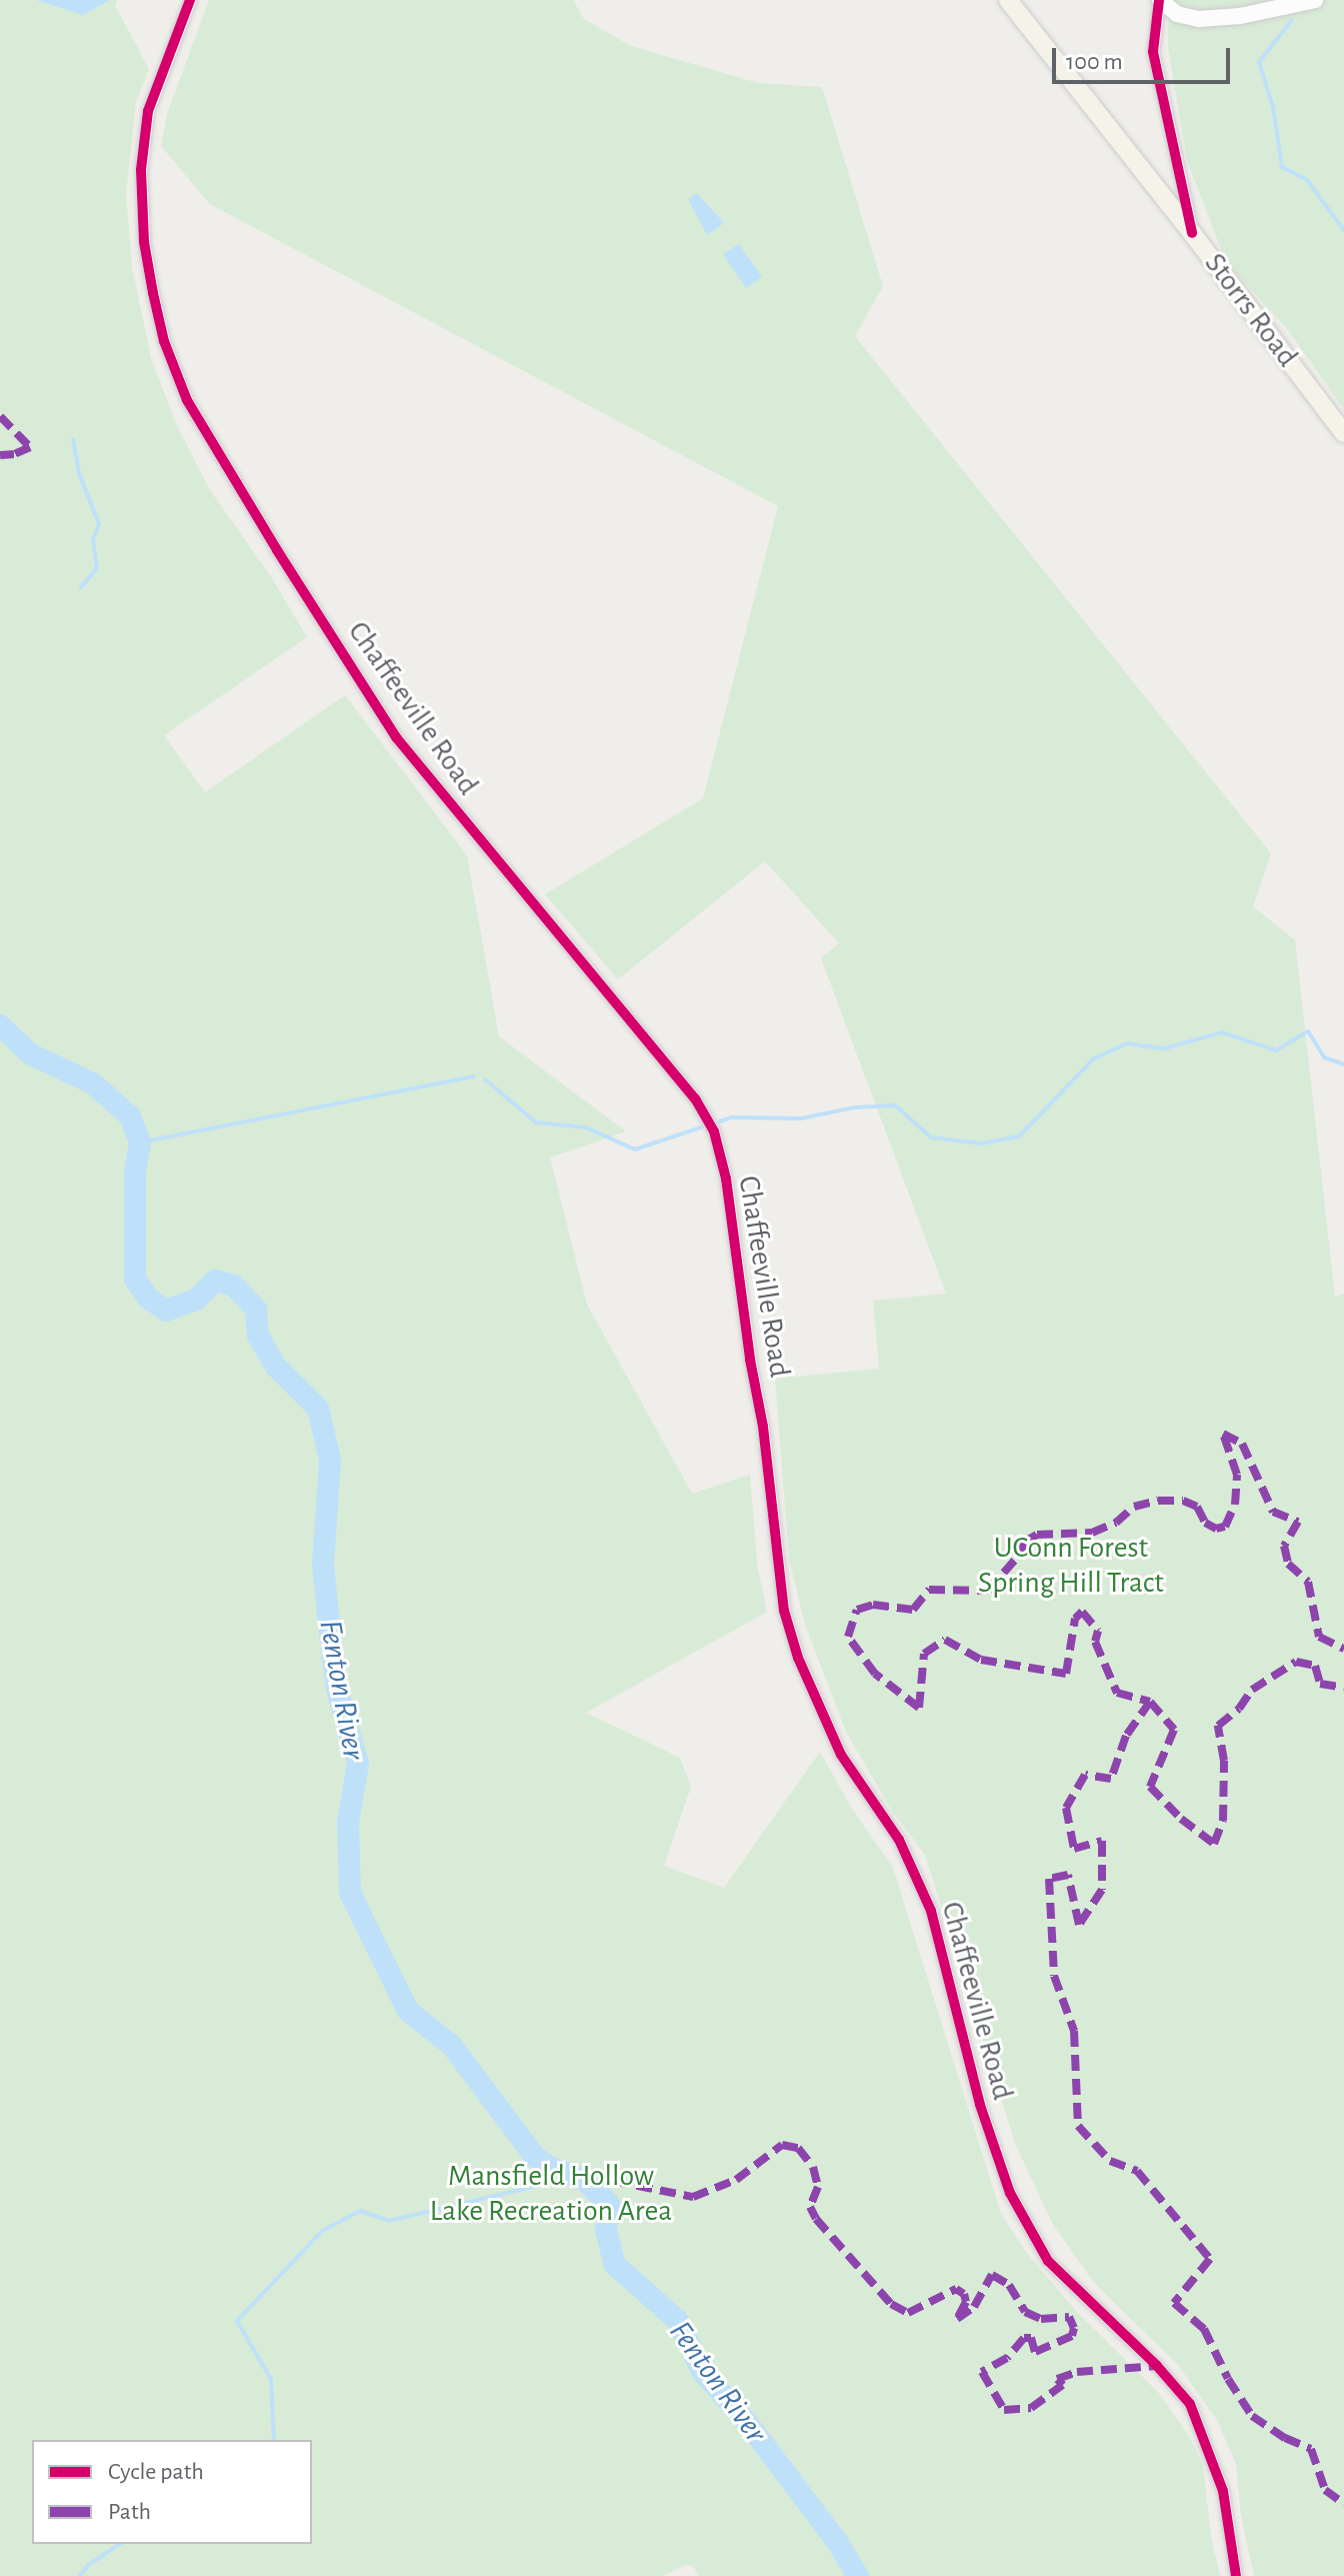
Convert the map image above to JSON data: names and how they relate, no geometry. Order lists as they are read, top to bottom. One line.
{"streets":{"main road":["Storrs Road"],"street":["Chaffeeville Road"]},"water":["Fenton River"],"parks":["UConn Forest Spring Hill Tract","Mansfield Hollow Lake Recreation Area"],"legend":["Cycle path","Path"],"scale_bar":"100 m"}
